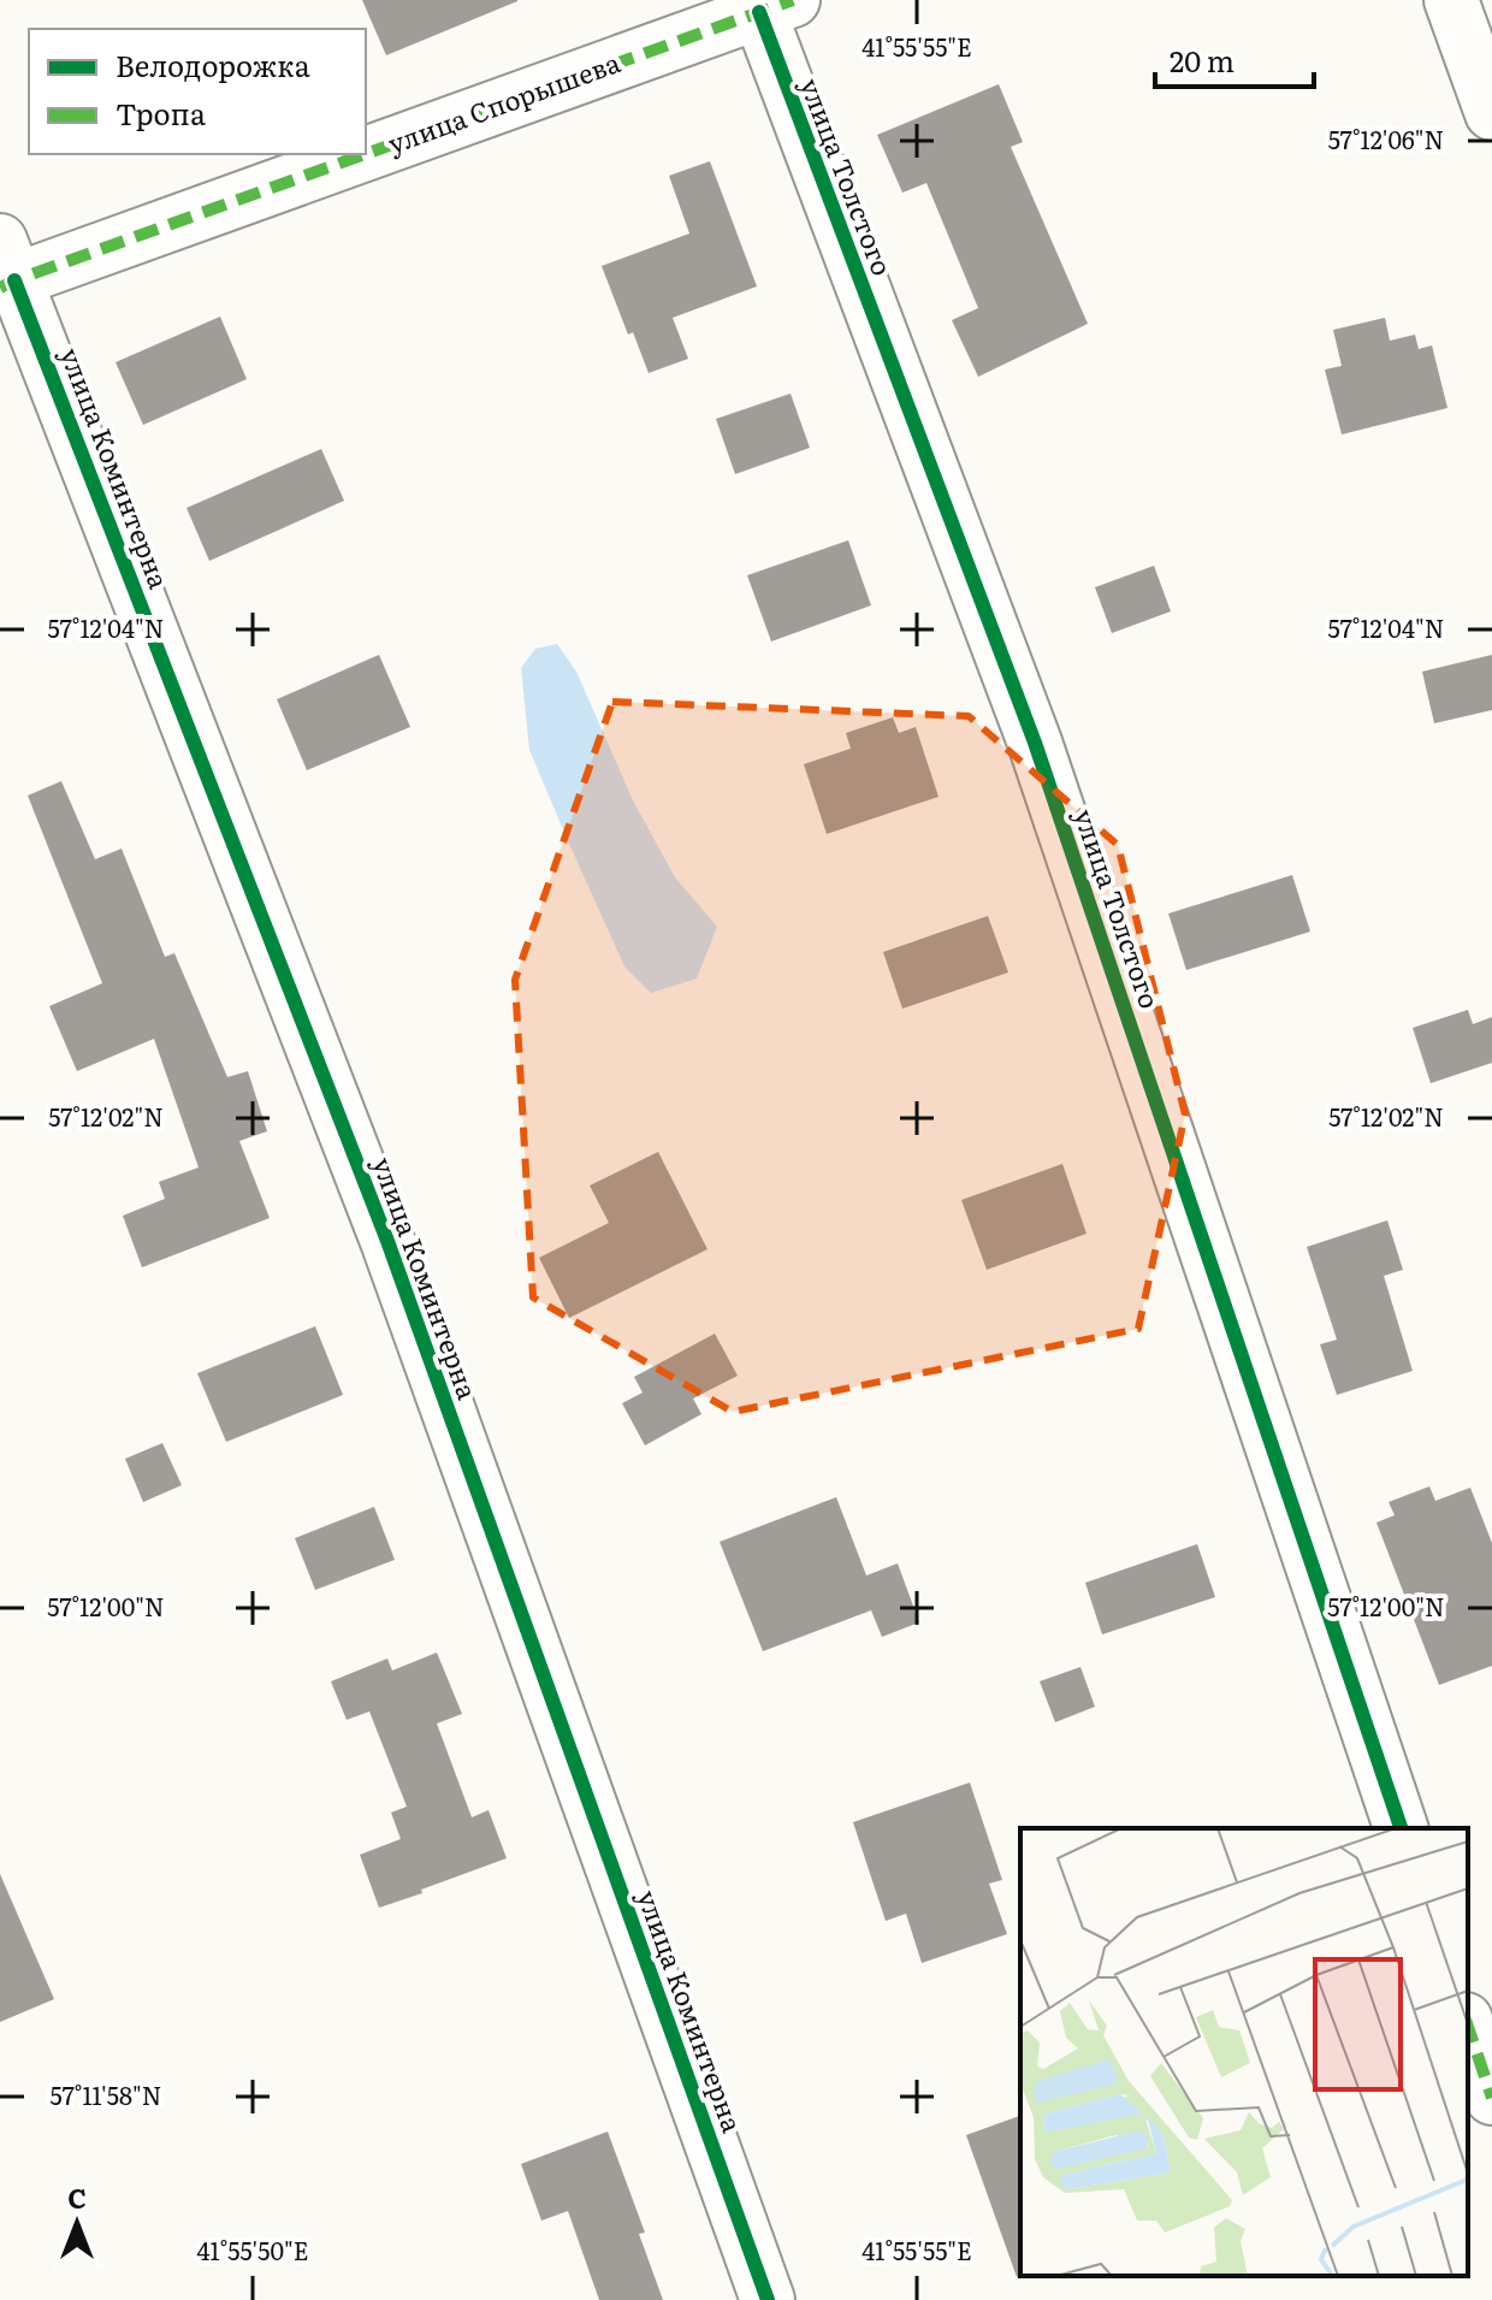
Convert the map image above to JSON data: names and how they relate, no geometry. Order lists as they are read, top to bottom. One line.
{"streets":{"street":["улица Спорышева","улица Толстого","улица Коминтерна"]},"crossings":[["улица Спорышева","улица Толстого"],["улица Спорышева","улица Коминтерна"]],"legend":["Велодорожка","Тропа"],"scale_bar":"20 m","north":"top","coordinates":["41°55'55\"E","57°12'06\"N","57°12'04\"N","57°12'02\"N","57°12'00\"N","57°11'58\"N","41°55'50\"E"]}
